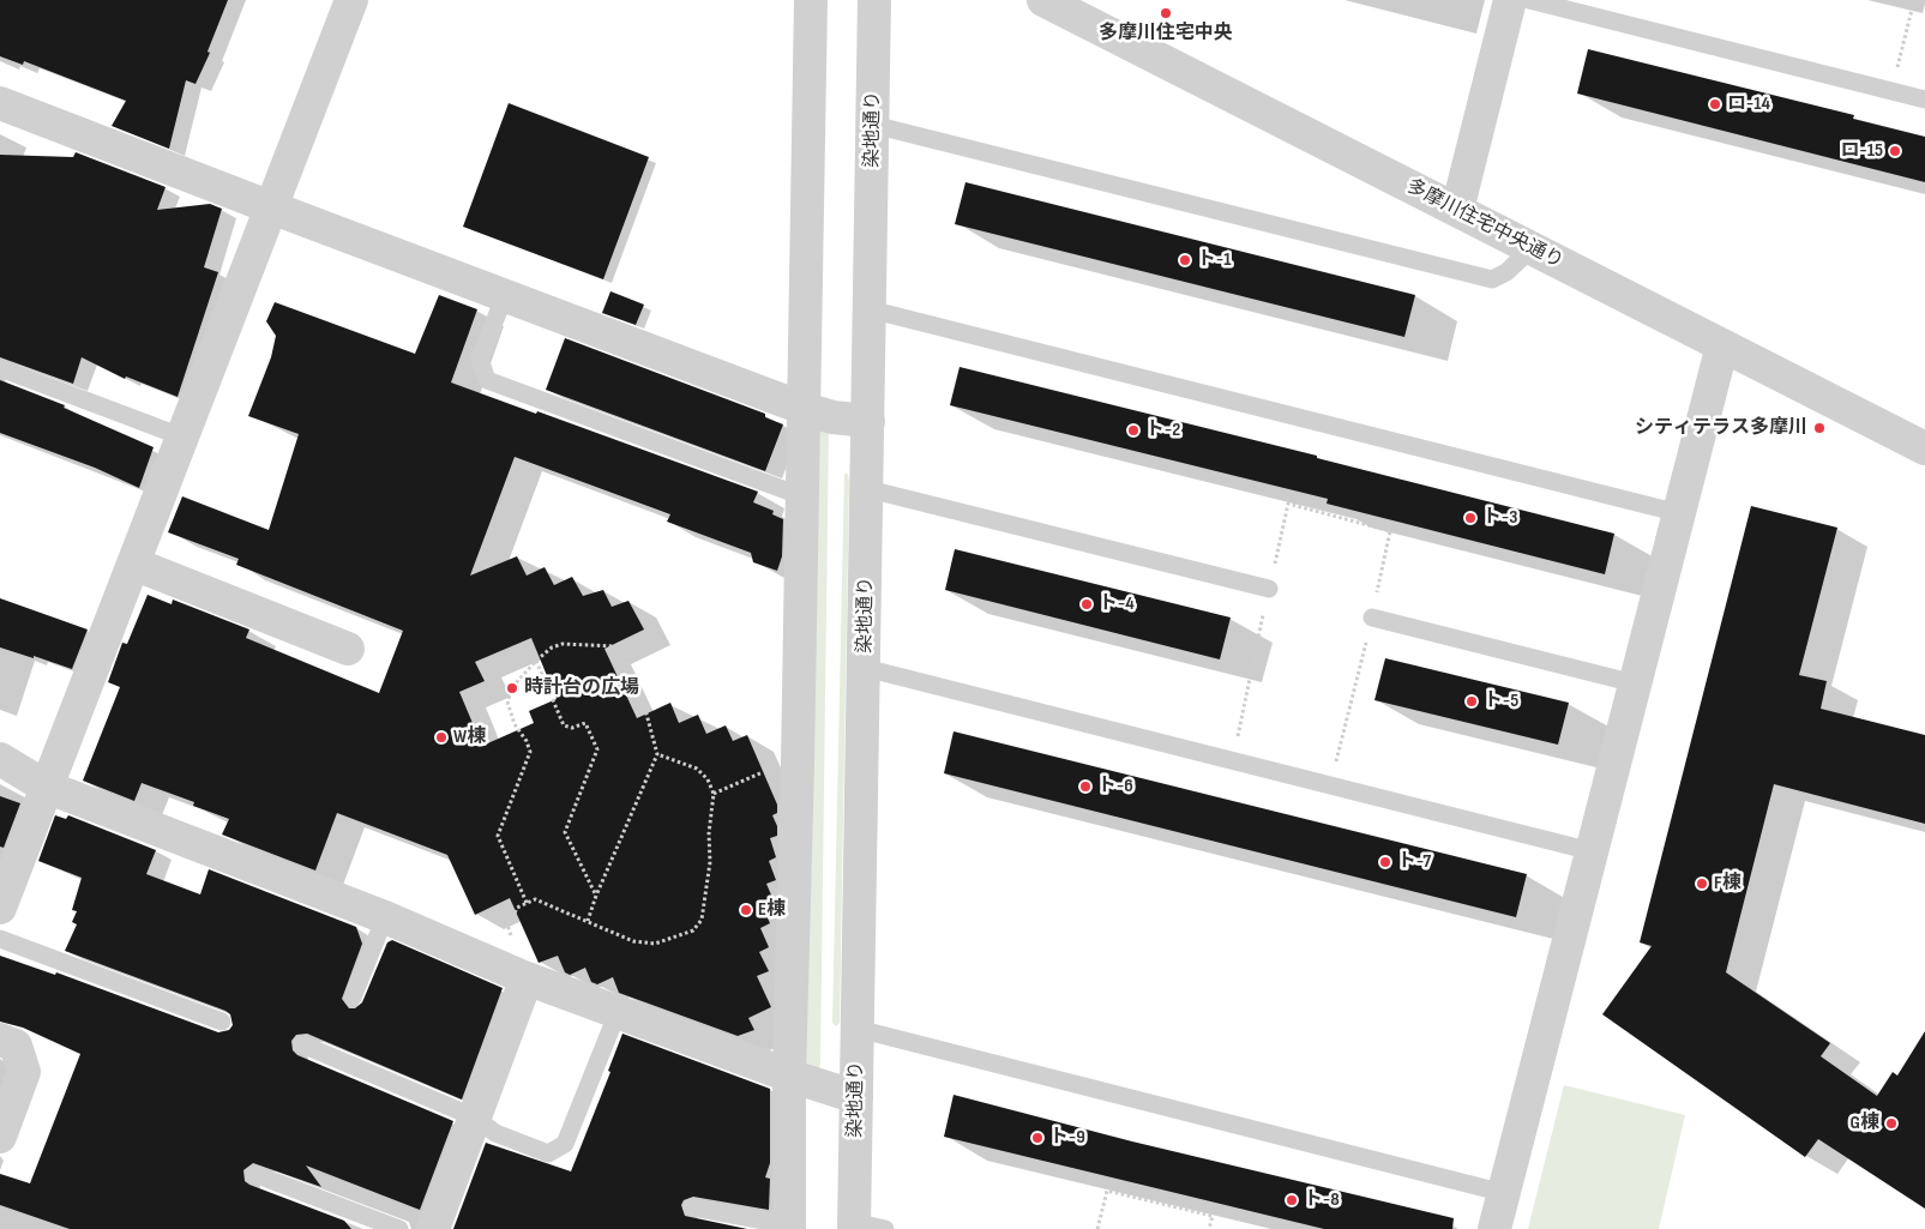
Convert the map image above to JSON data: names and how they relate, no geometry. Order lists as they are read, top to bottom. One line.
{"streets":{"street":["染地通り","多摩川住宅中央通り"]},"places":["多摩川住宅中央","ロ-14","ロ-15","ト-1","シティテラス多摩川","ト-2","ト-3","ト-4","時計台の広場","ト-5","W棟","ト-6","ト-7","F棟","E棟","G棟","ト-9","ト-8"]}
